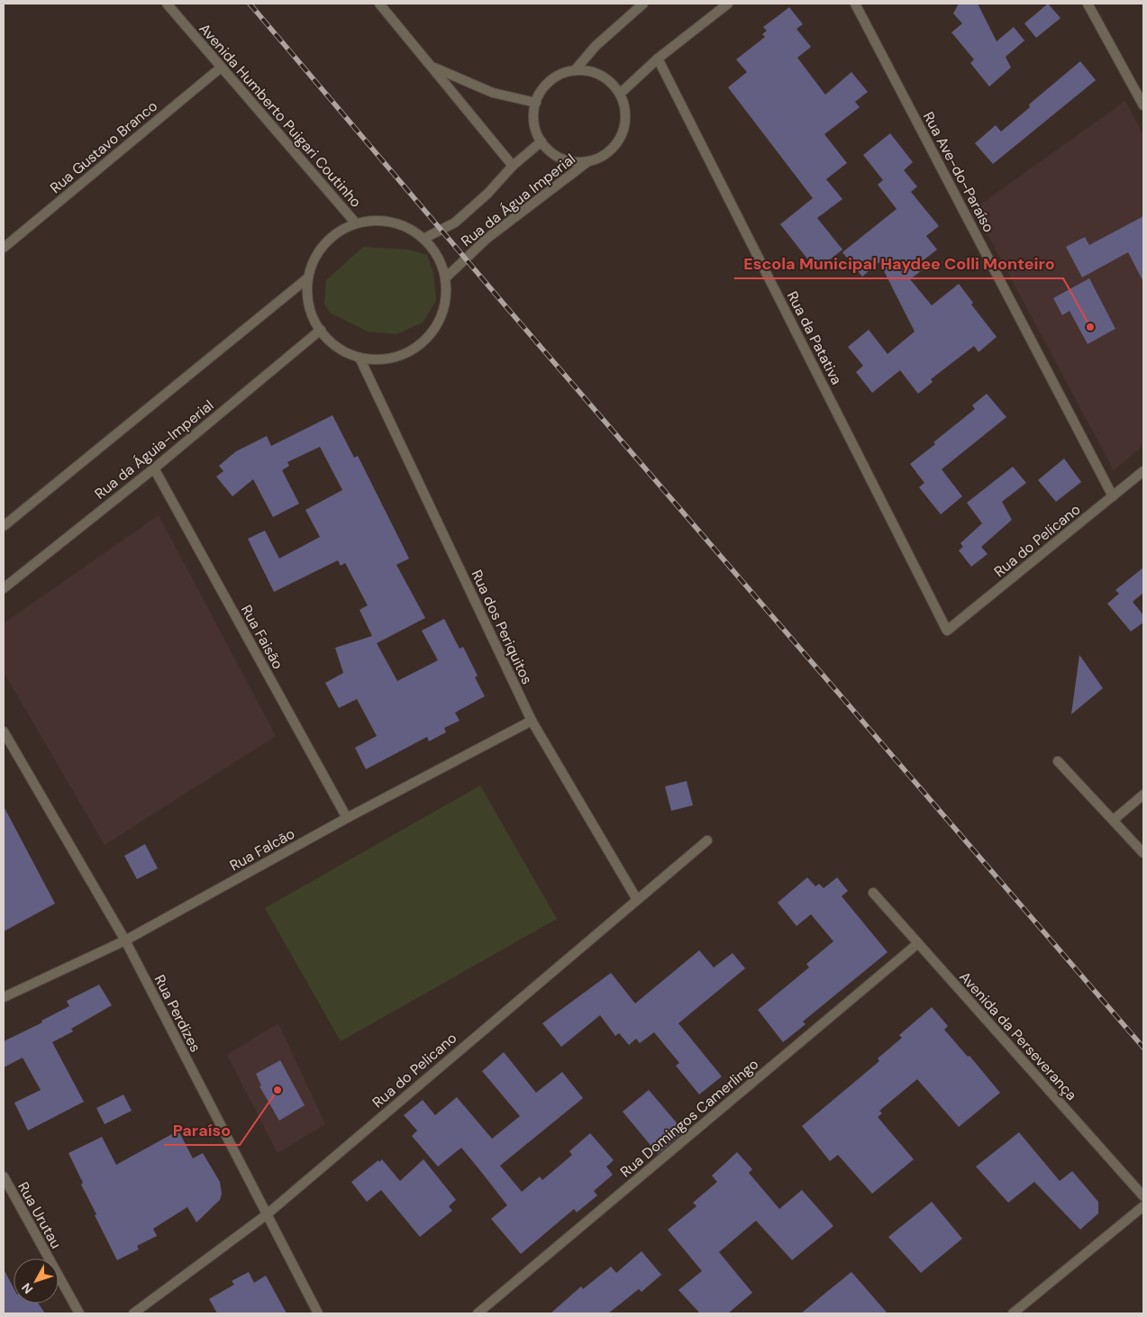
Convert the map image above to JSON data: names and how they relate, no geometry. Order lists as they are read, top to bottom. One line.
{"streets":{"street":["Avenida Humberto Puigari Coutinho","Rua Gustavo Branco","Rua Ave-do-Paraíso","Rua da Água Imperial","Rua da Patativa","Rua da Águia-Imperial","Rua do Pelicano","Rua dos Periquitos","Rua Faisão","Rua Falcão","Rua Perdizes","Avenida da Perseverança","Rua Domingos Camerlingo","Rua Urutau"]},"crossings":[["Avenida Humberto Puigari Coutinho","Rua Gustavo Branco"],["Avenida Humberto Puigari Coutinho","Rua da Água Imperial"],["Avenida Humberto Puigari Coutinho","Rua da Águia-Imperial"],["Avenida Humberto Puigari Coutinho","Rua dos Periquitos"],["Rua Ave-do-Paraíso","Rua do Pelicano"],["Rua da Água Imperial","Rua da Águia-Imperial"],["Rua da Água Imperial","Rua dos Periquitos"],["Rua da Patativa","Rua do Pelicano"],["Rua da Águia-Imperial","Rua dos Periquitos"],["Rua da Águia-Imperial","Rua Faisão"],["Rua do Pelicano","Rua dos Periquitos"],["Rua do Pelicano","Rua Perdizes"],["Rua dos Periquitos","Rua Falcão"],["Rua Faisão","Rua Falcão"],["Rua Falcão","Rua Perdizes"],["Avenida da Perseverança","Rua Domingos Camerlingo"]],"places":["Escola Municipal Haydee Colli Monteiro","Paraíso"],"north":"bottom left"}
